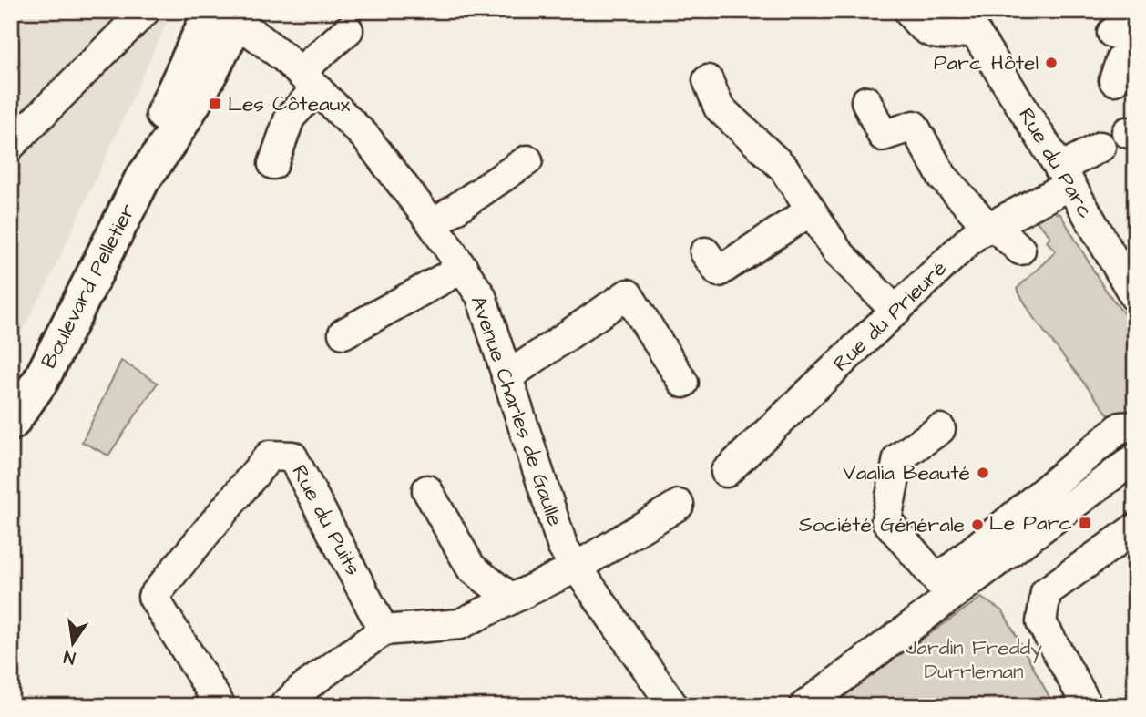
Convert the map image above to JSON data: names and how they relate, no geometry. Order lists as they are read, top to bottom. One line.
{"streets":{"main road":["Boulevard Pelletier"],"street":["Rue du Parc","Rue du Prieuré","Avenue Charles de Gaulle","Rue du Puits"]},"crossings":[["Rue du Parc","Rue du Prieuré"],["Boulevard Pelletier","Avenue Charles de Gaulle"]],"parks":["Jardin Freddy Durrleman"],"places":{"other":["Parc Hôtel","Vaalia Beauté","Société Générale"],"transit":["Les Côteaux","Le Parc"]},"north":"bottom"}
